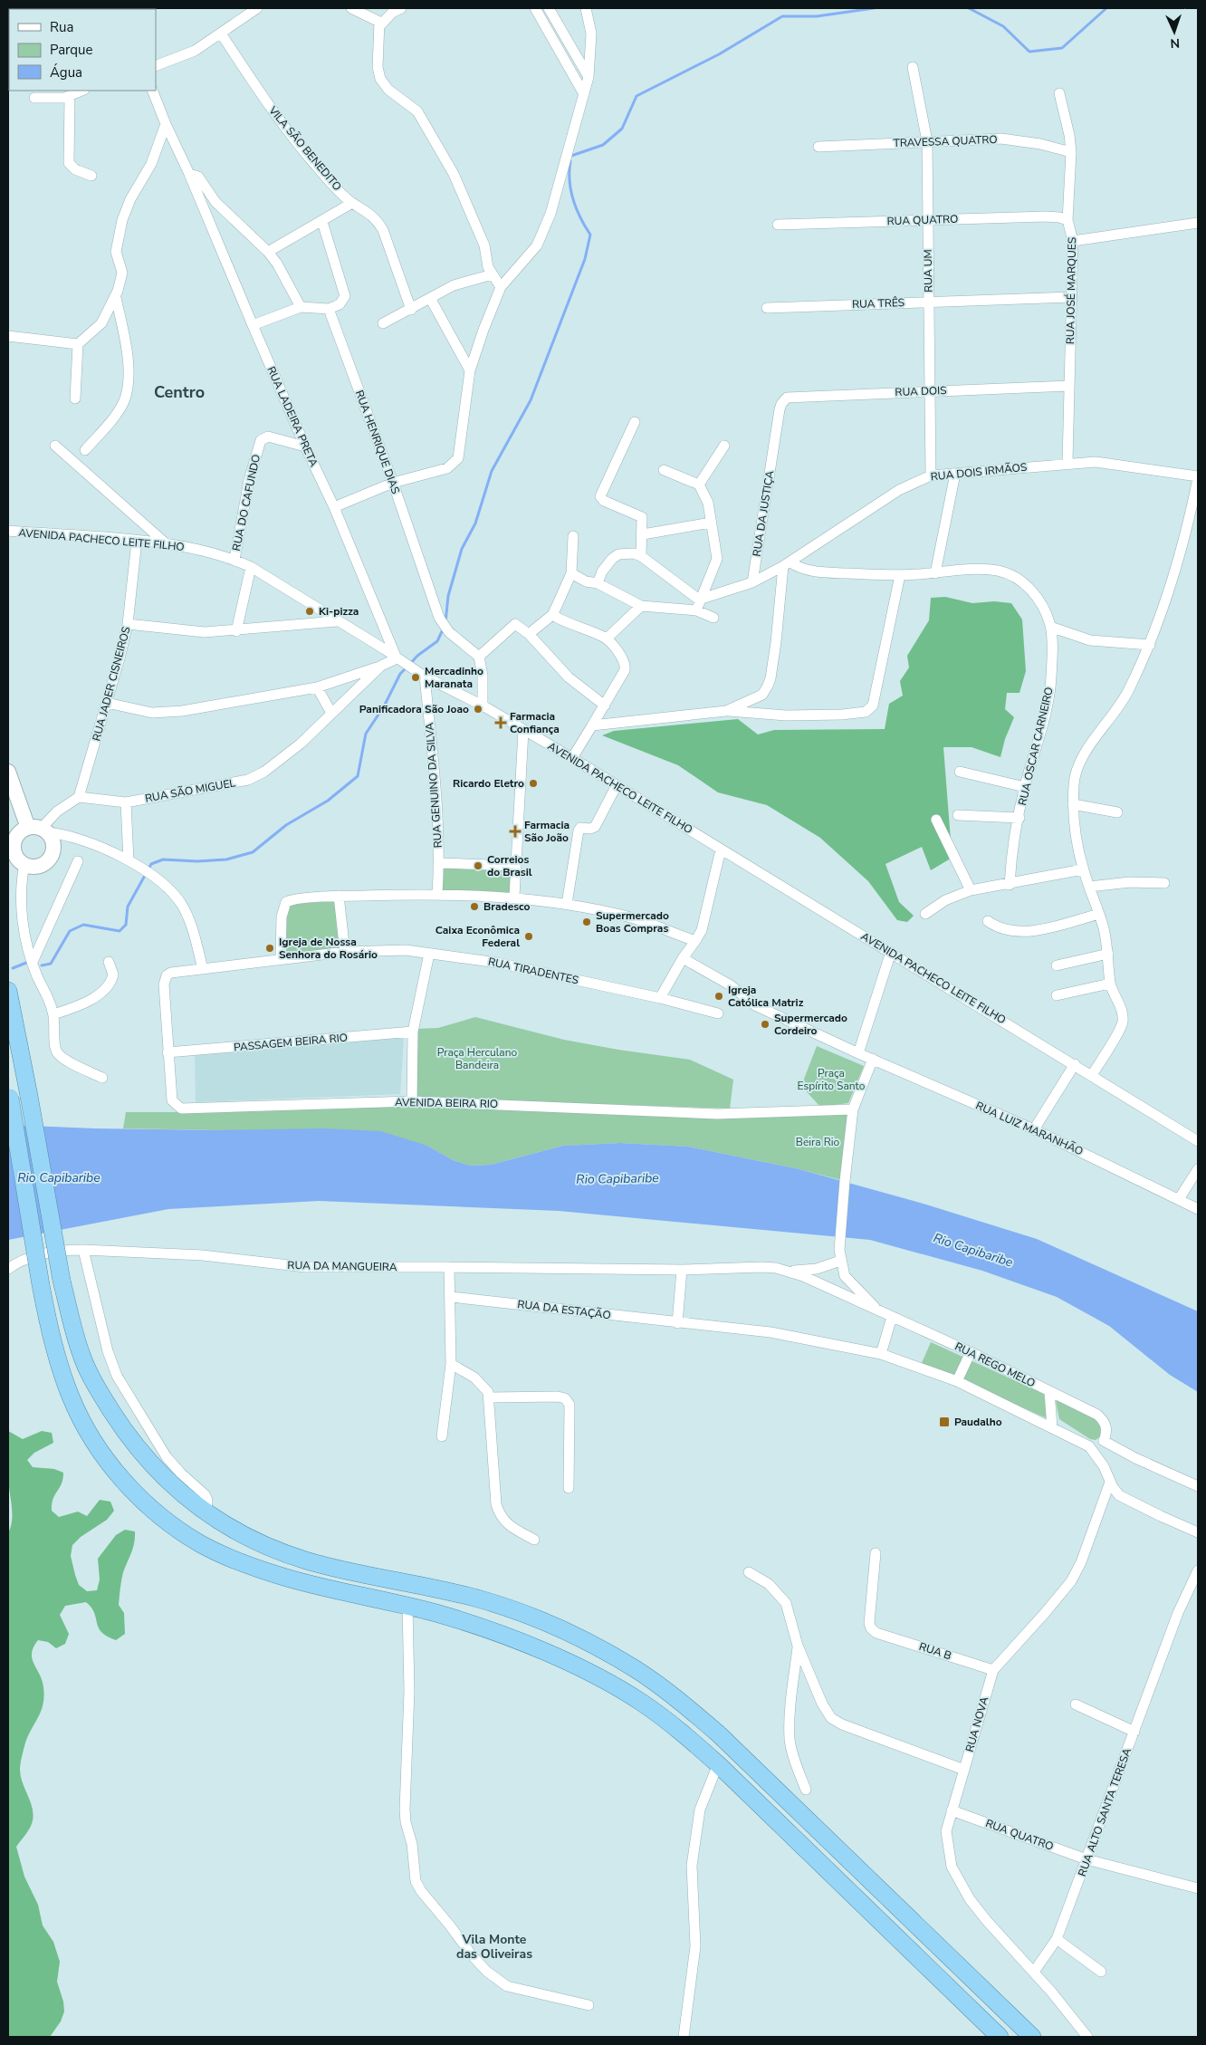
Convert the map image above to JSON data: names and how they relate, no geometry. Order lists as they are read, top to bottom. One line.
{"streets":{"street":["TRAVESSA QUATRO","VILA SÃO BENEDITO","RUA QUATRO","RUA UM","RUA JOSÉ MARQUES","RUA TRÊS","RUA DOIS","RUA LADEIRA PRETA","RUA HENRIQUE DIAS","RUA DOIS IRMÃOS","RUA DO CAFUNDO","RUA DA JUSTIÇA","AVENIDA PACHECO LEITE FILHO","RUA JADER CISNEIROS","RUA OSCAR CARNEIRO","RUA GENUINO DA SILVA","RUA SÃO MIGUEL","RUA TIRADENTES","PASSAGEM BEIRA RIO","AVENIDA BEIRA RIO","RUA LUIZ MARANHÃO","RUA DA MANGUEIRA","RUA DA ESTAÇÃO","RUA REGO MELO","RUA B","RUA NOVA","RUA ALTO SANTA TERESA"]},"crossings":[["TRAVESSA QUATRO","RUA UM"],["TRAVESSA QUATRO","RUA JOSÉ MARQUES"],["RUA QUATRO","RUA UM"],["RUA QUATRO","RUA JOSÉ MARQUES"],["RUA QUATRO","RUA NOVA"],["RUA QUATRO","RUA ALTO SANTA TERESA"],["RUA UM","RUA TRÊS"],["RUA UM","RUA DOIS"],["RUA UM","RUA DOIS IRMÃOS"],["RUA JOSÉ MARQUES","RUA TRÊS"],["RUA JOSÉ MARQUES","RUA DOIS"],["RUA JOSÉ MARQUES","RUA DOIS IRMÃOS"],["RUA DOIS","RUA DA JUSTIÇA"],["RUA LADEIRA PRETA","RUA DO CAFUNDO"],["RUA LADEIRA PRETA","AVENIDA PACHECO LEITE FILHO"],["RUA LADEIRA PRETA","RUA SÃO MIGUEL"],["RUA DOIS IRMÃOS","RUA OSCAR CARNEIRO"],["RUA DO CAFUNDO","AVENIDA PACHECO LEITE FILHO"],["AVENIDA PACHECO LEITE FILHO","RUA JADER CISNEIROS"],["AVENIDA PACHECO LEITE FILHO","RUA GENUINO DA SILVA"],["AVENIDA PACHECO LEITE FILHO","RUA SÃO MIGUEL"],["RUA JADER CISNEIROS","RUA SÃO MIGUEL"],["RUA TIRADENTES","AVENIDA BEIRA RIO"],["PASSAGEM BEIRA RIO","AVENIDA BEIRA RIO"],["RUA DA MANGUEIRA","RUA REGO MELO"],["RUA B","RUA NOVA"],["RUA NOVA","RUA ALTO SANTA TERESA"]],"districts":["Centro","Vila Monte das Oliveiras"],"water":["Rio Capibaribe"],"parks":["Praça Herculano Bandeira","Praça Espírito Santo","Beira Rio"],"places":{"other":["Ki-pizza","Mercadinho Maranata","Panificadora São Joao","Ricardo Eletro","Correios do Brasil","Bradesco","Supermercado Boas Compras","Caixa Econômica Federal","Igreja de Nossa Senhora do Rosário","Igreja Católica Matriz","Supermercado Cordeiro"],"health":["Farmacia Confiança","Farmacia São João"],"transit":["Paudalho"]},"legend":["Rua","Parque","Água"],"north":"bottom"}
